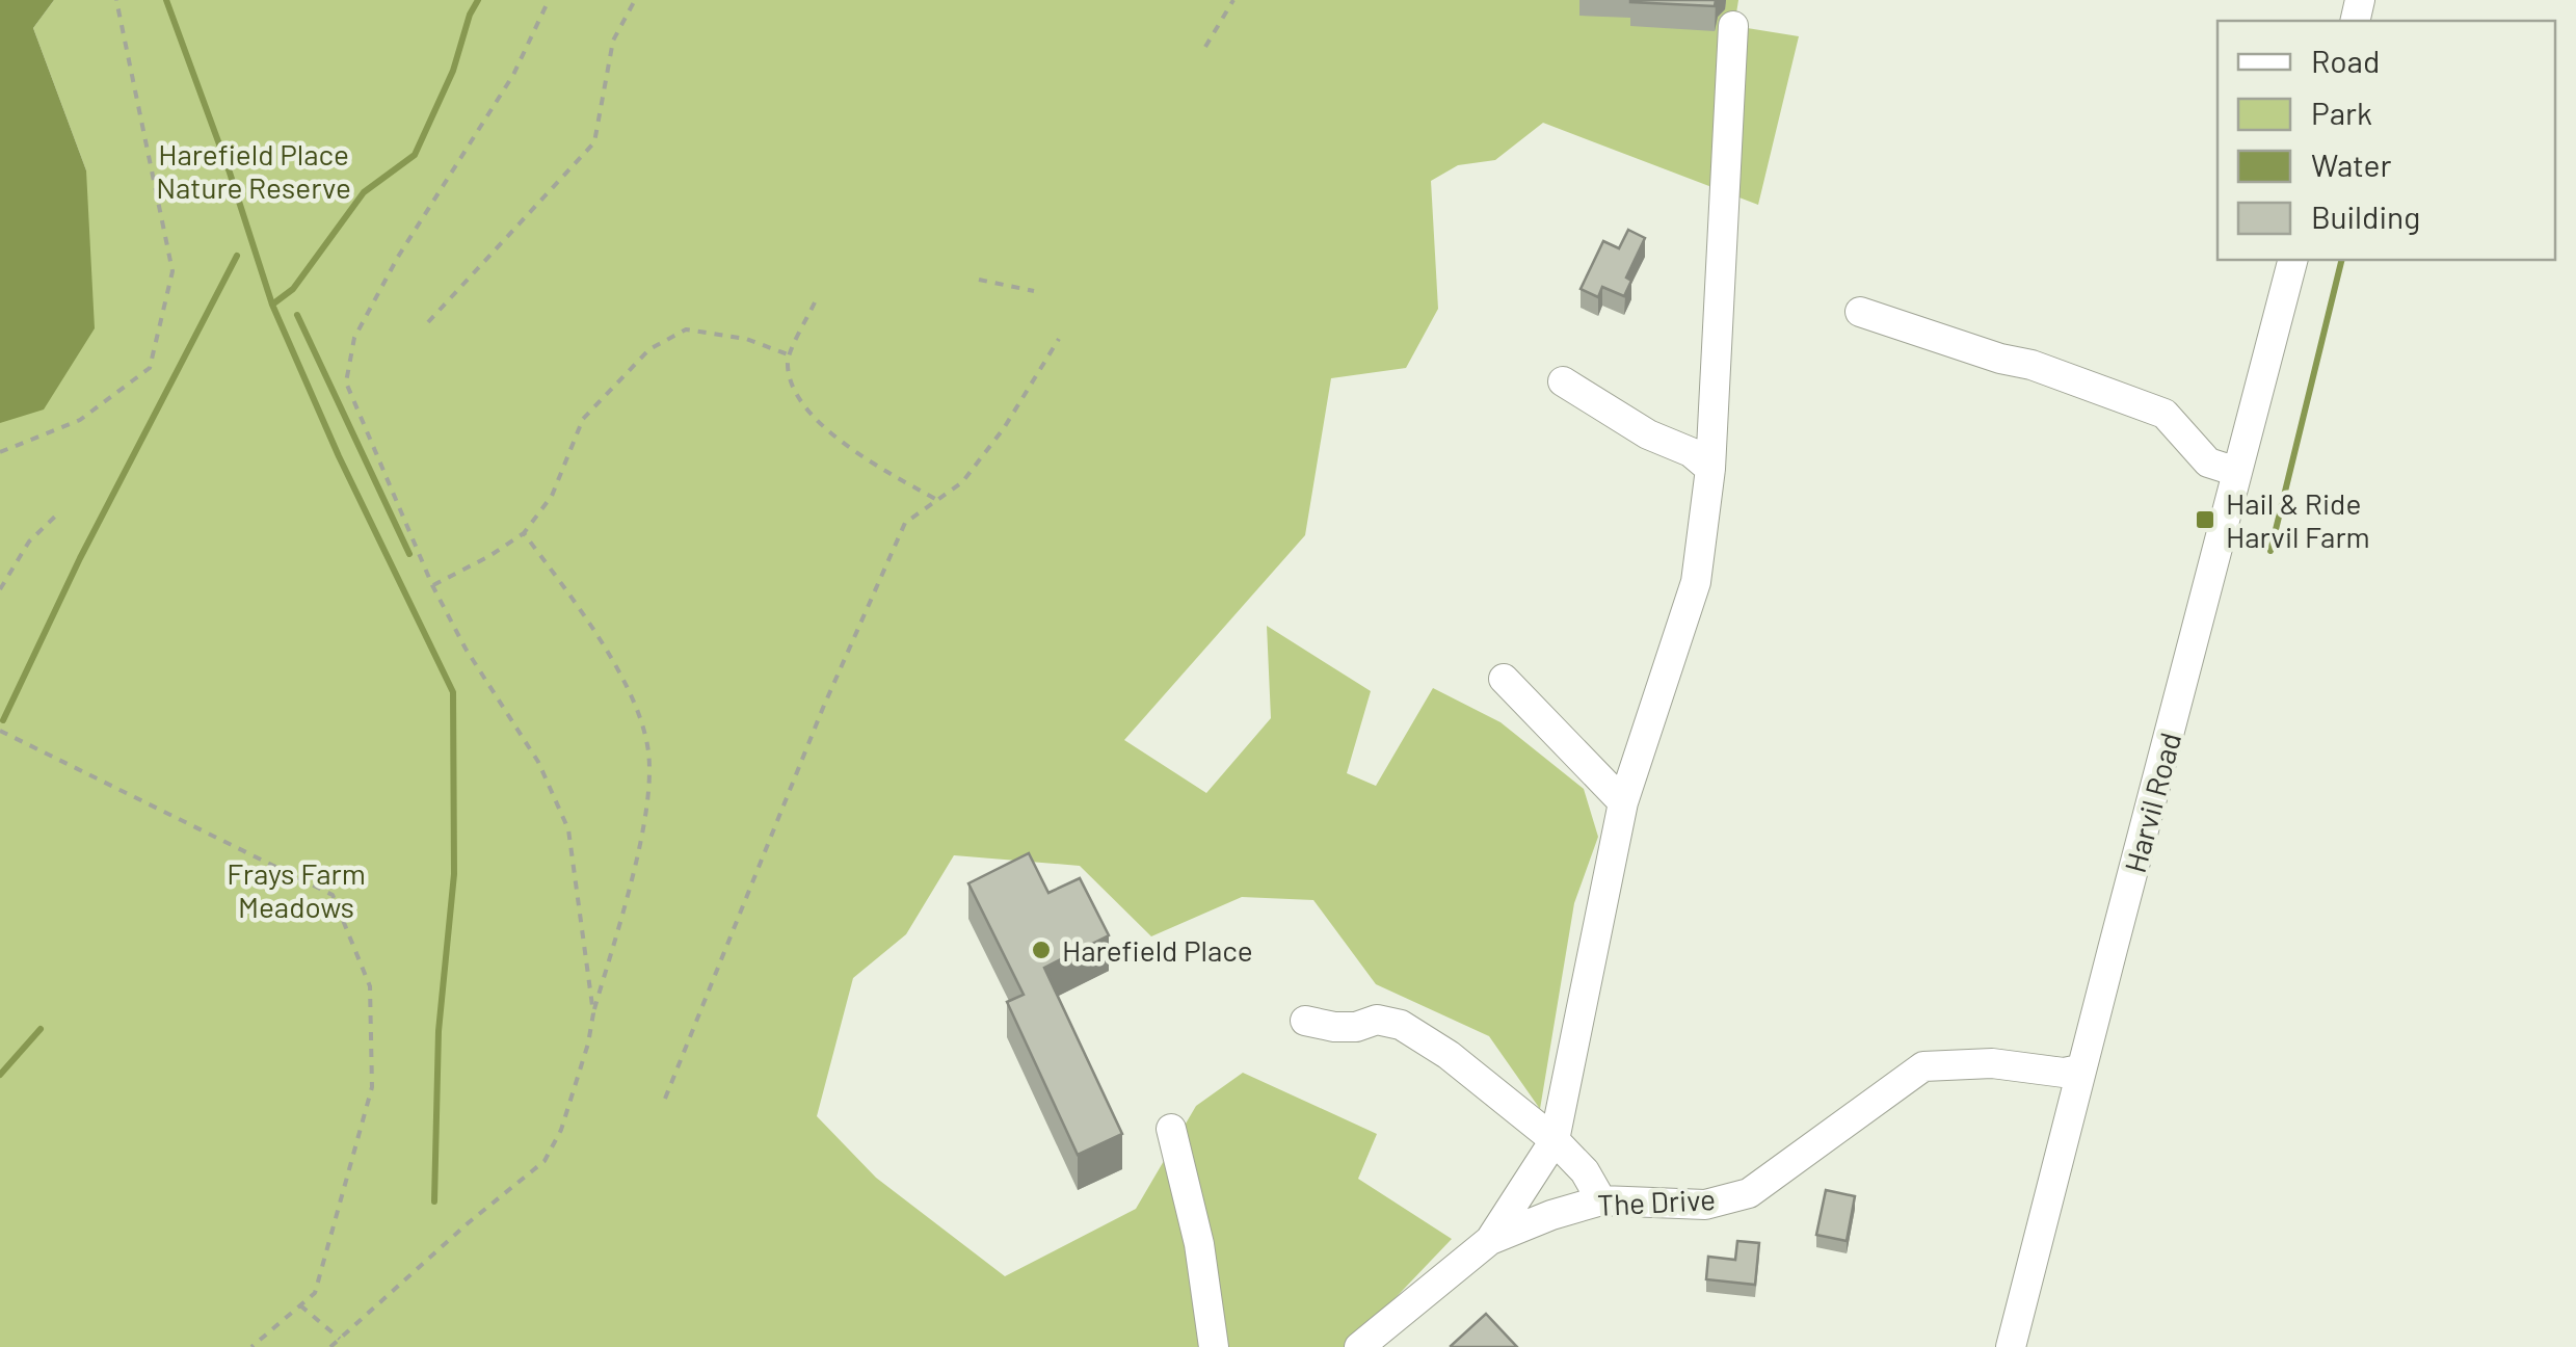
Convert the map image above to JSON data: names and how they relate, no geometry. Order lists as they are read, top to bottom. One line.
{"streets":{"street":["Harvil Road","The Drive"]},"crossings":[["Harvil Road","The Drive"]],"parks":["Harefield Place Nature Reserve","Frays Farm Meadows"],"places":{"transit":["Hail & Ride Harvil Farm"],"other":["Harefield Place"]},"legend":["Road","Park","Water","Building"]}
